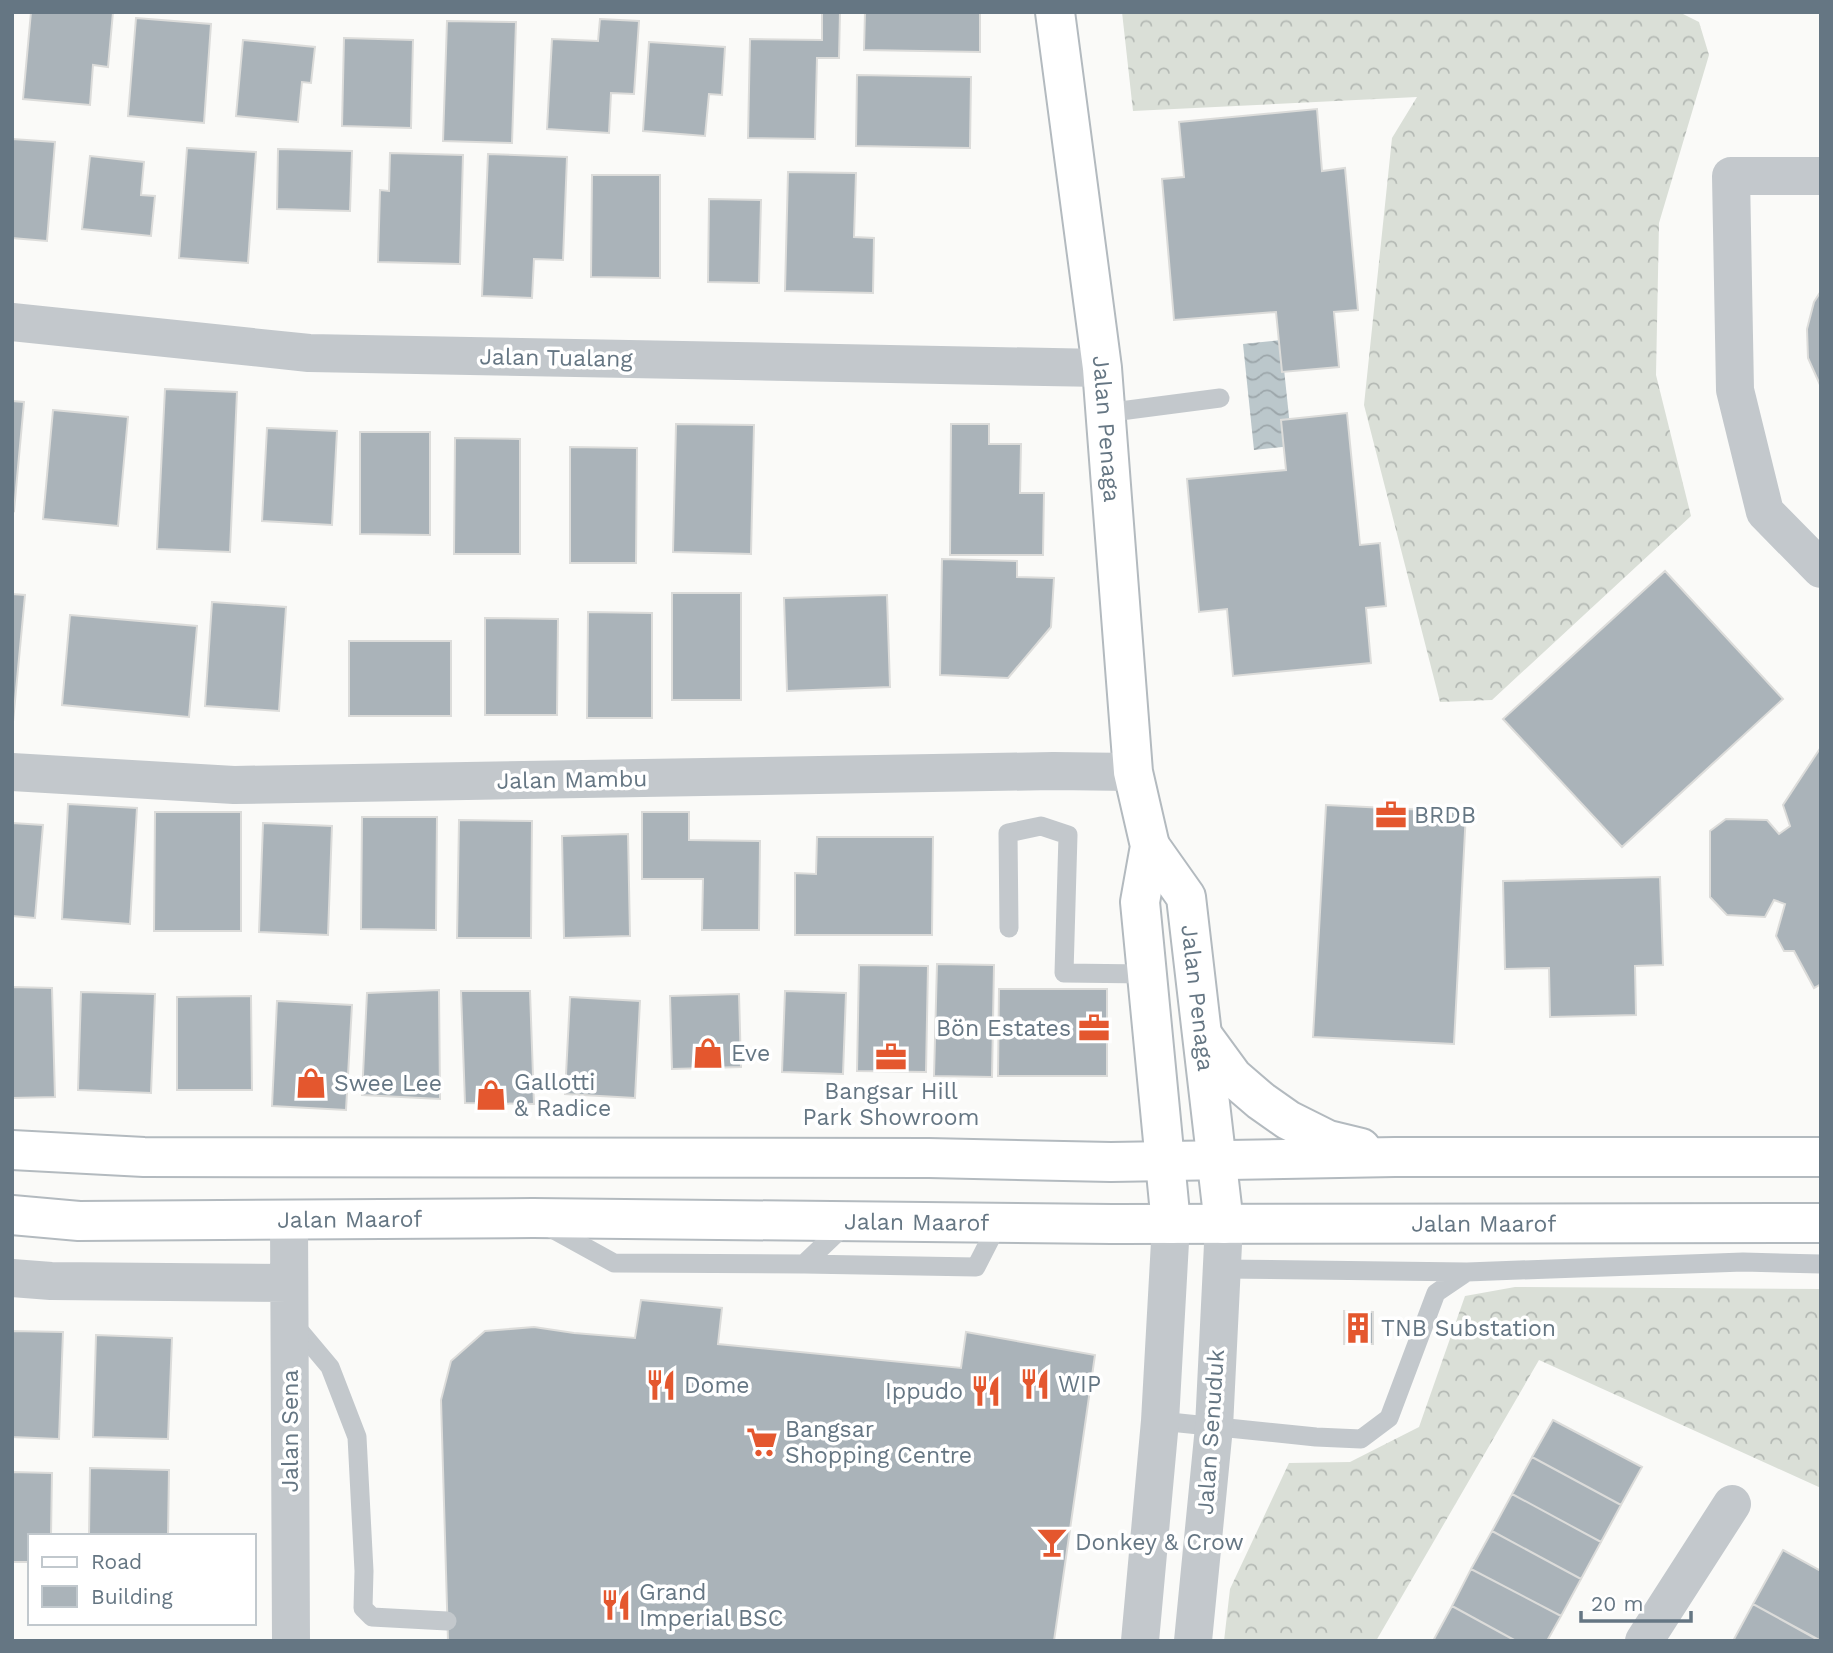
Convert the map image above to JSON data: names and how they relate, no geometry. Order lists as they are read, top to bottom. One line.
{"streets":{"main road":["Jalan Penaga","Jalan Maarof"],"street":["Jalan Tualang","Jalan Mambu","Jalan Sena","Jalan Senuduk"]},"crossings":[["Jalan Tualang","Jalan Penaga"],["Jalan Penaga","Jalan Mambu"],["Jalan Penaga","Jalan Maarof"],["Jalan Penaga","Jalan Senuduk"],["Jalan Maarof","Jalan Sena"],["Jalan Maarof","Jalan Senuduk"]],"places":{"office":["BRDB","Bön Estates","Bangsar Hill Park Showroom"],"shop":["Eve","Swee Lee","Gallotti & Radice"],"building":["TNB Substation"],"restaurant":["WIP","Dome","Ippudo","Grand Imperial BSC"],"supermarket":["Bangsar Shopping Centre"],"bar":["Donkey & Crow"]},"legend":["Road","Building"],"scale_bar":"20 m"}
